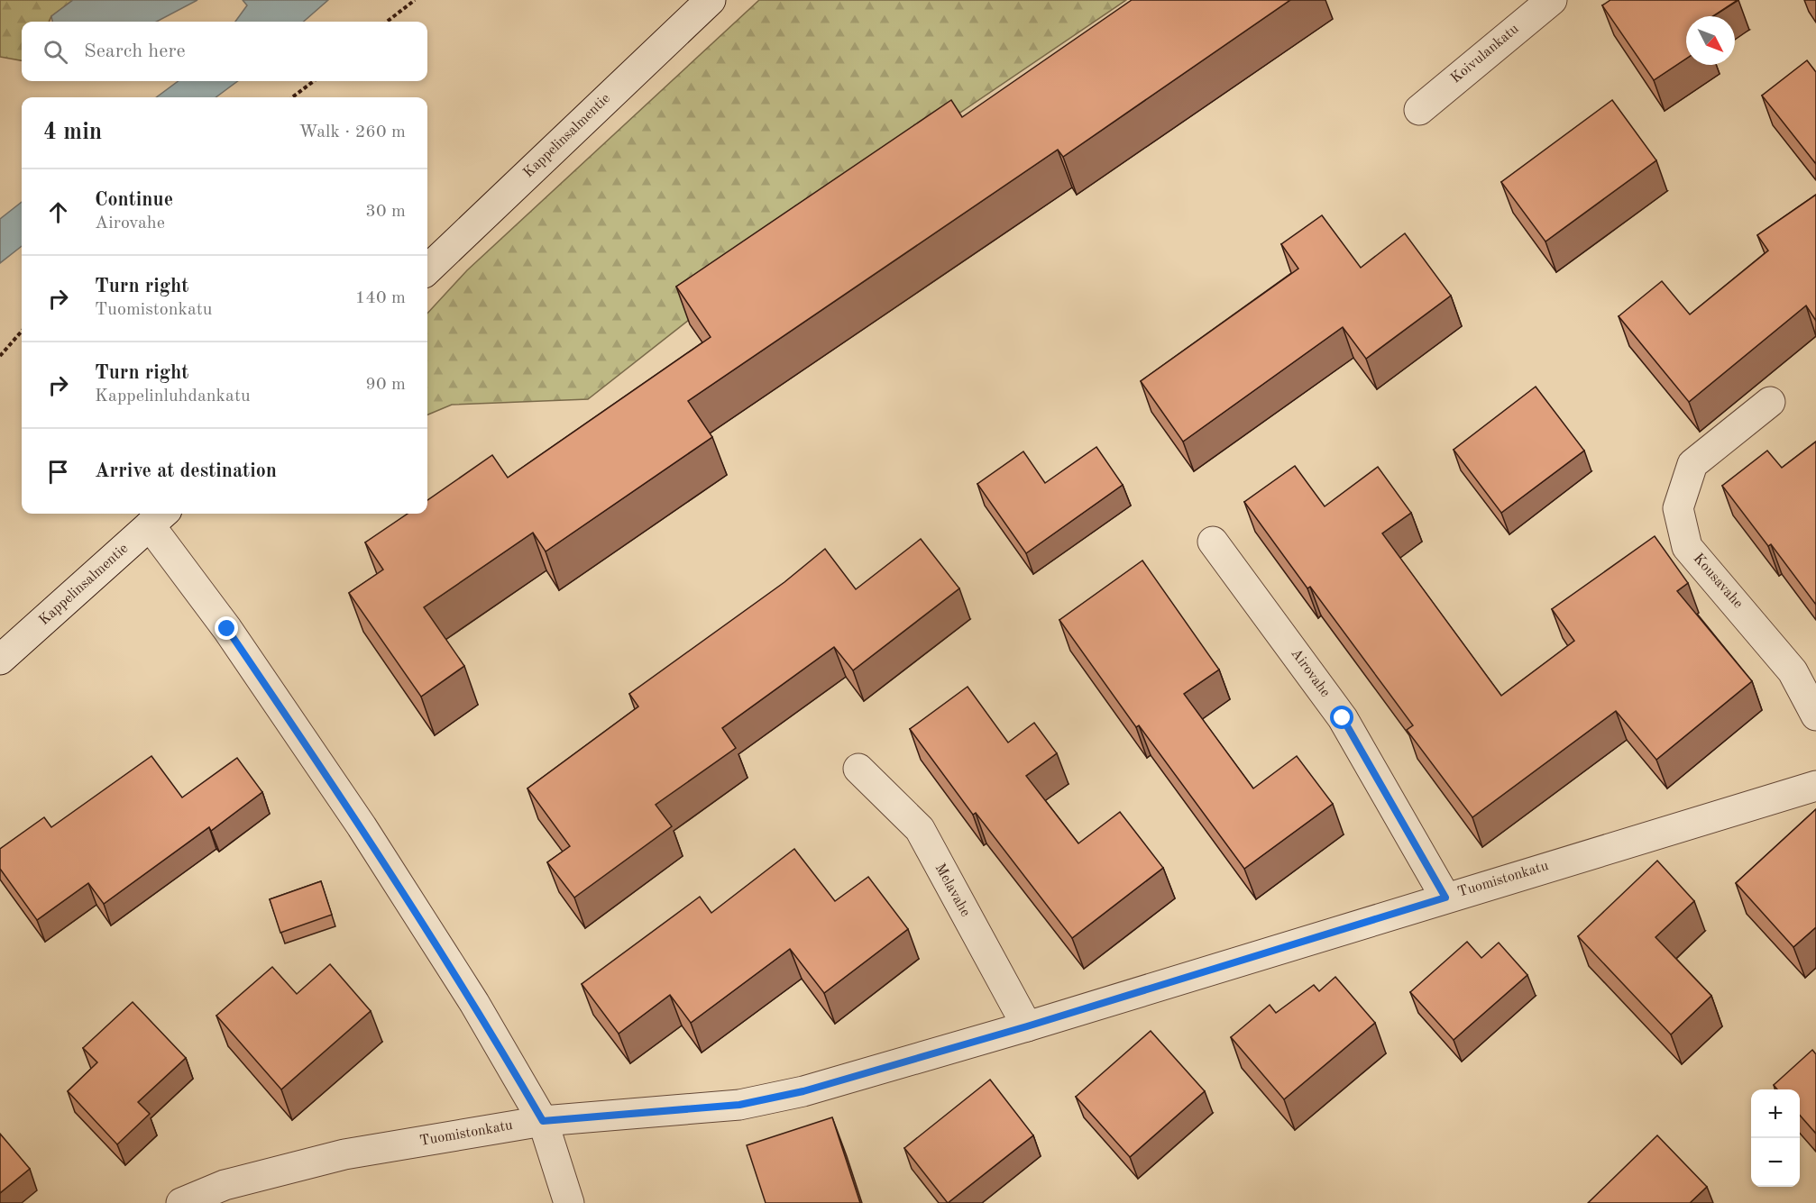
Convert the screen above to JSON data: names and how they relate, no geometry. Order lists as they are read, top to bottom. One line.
{"streets":{"street":["Koivulankatu","Kappelinsalmentie","Kousavahe","Airovahe","Tuomistonkatu","Melavahe"]},"crossings":[["Airovahe","Tuomistonkatu"],["Tuomistonkatu","Melavahe"]],"north":"bottom right","page":{"search":"Search here","heading":["4 min","Walk · 260 m"],"list":[["Continue","Airovahe","30 m"],["Turn right","Tuomistonkatu","140 m"],["Turn right","Kappelinluhdankatu","90 m"],"Arrive at destination"],"map_buttons":["+","−"]}}
